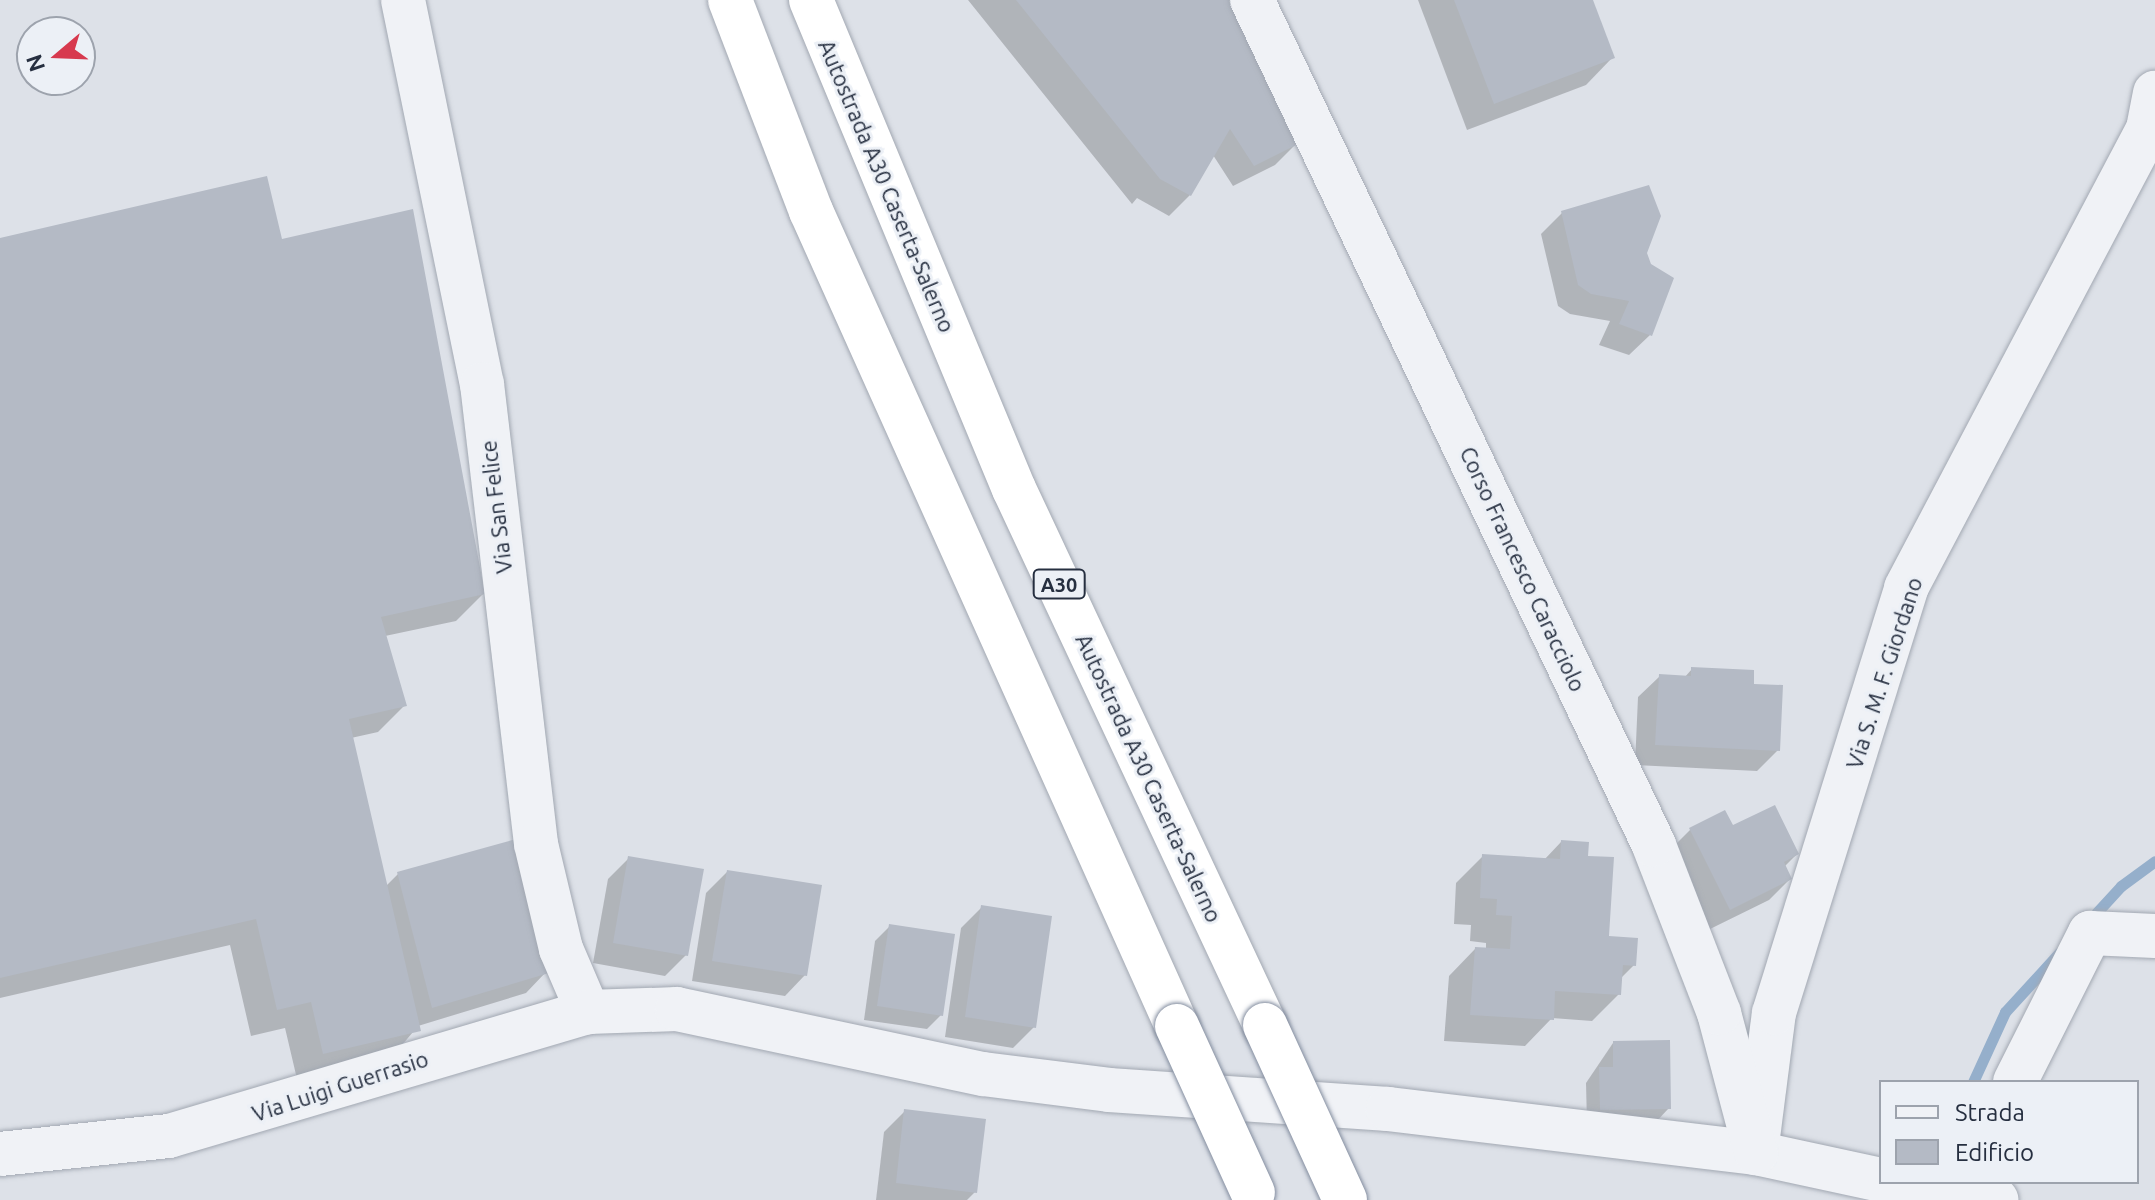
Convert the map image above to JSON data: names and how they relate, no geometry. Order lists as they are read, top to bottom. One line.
{"streets":{"highway":["Autostrada A30 Caserta-Salerno","A30"],"street":["Via San Felice","Corso Francesco Caracciolo","Via S. M. F. Giordano","Via Luigi Guerrasio"]},"crossings":[["Via San Felice","Via Luigi Guerrasio"],["Corso Francesco Caracciolo","Via S. M. F. Giordano"],["Corso Francesco Caracciolo","Via Luigi Guerrasio"],["Via S. M. F. Giordano","Via Luigi Guerrasio"]],"legend":["Strada","Edificio"],"north":"left"}
